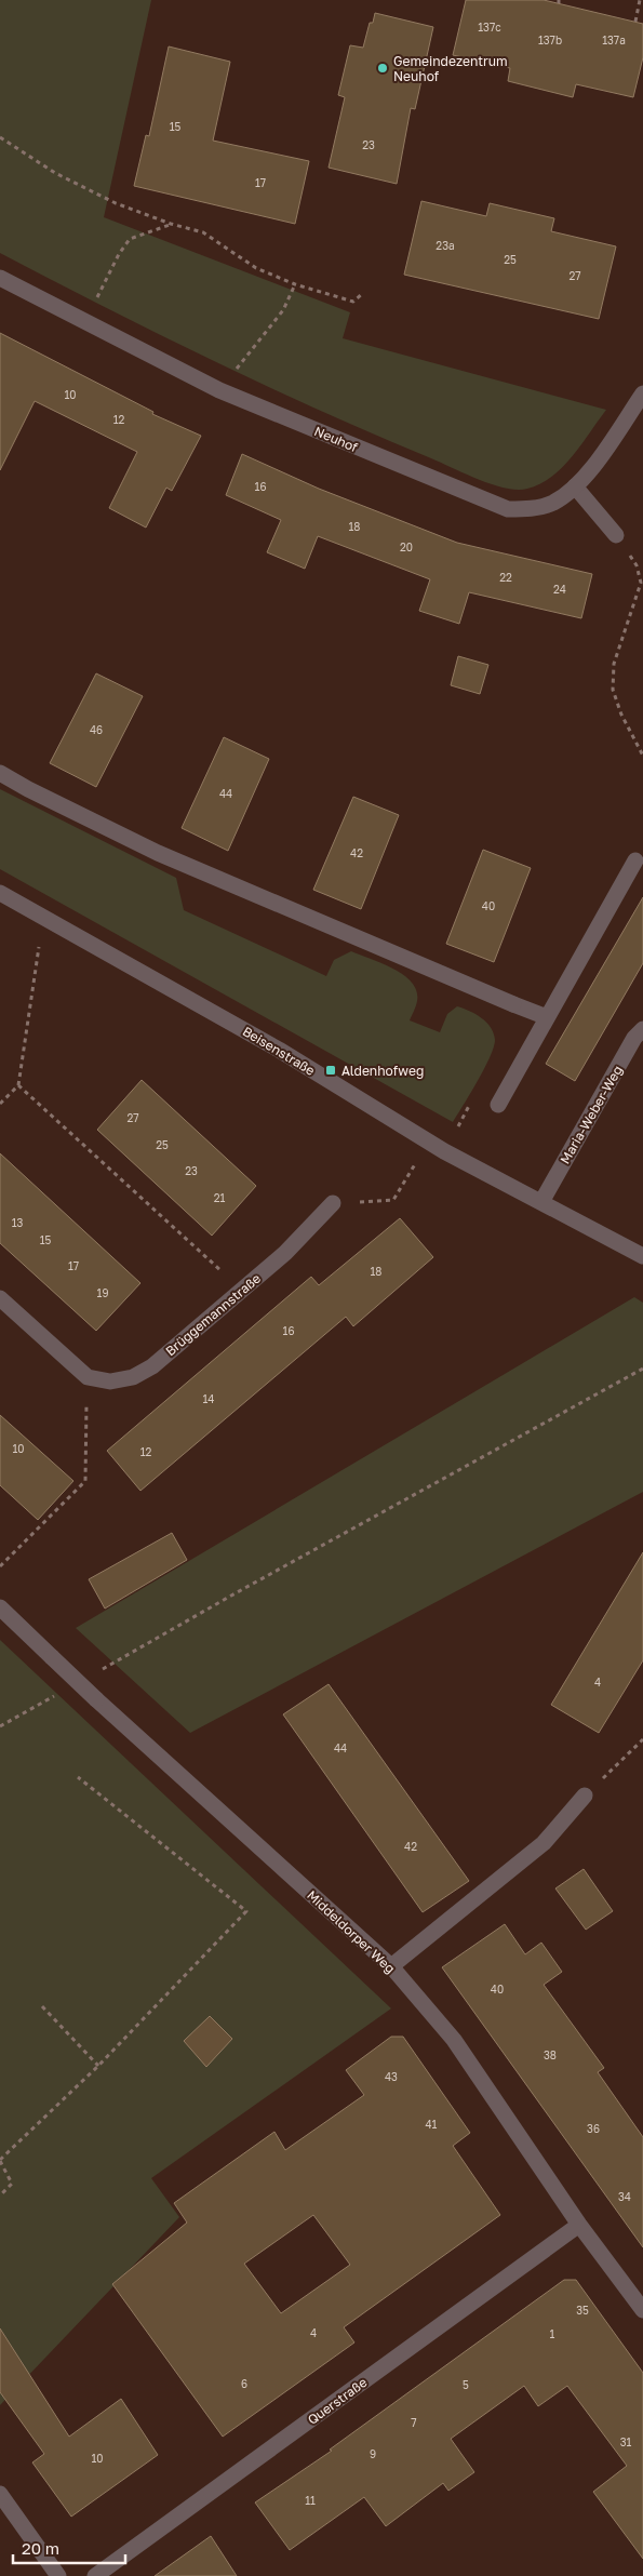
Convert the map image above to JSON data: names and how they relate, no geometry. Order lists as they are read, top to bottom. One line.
{"streets":{"street":["Neuhof","Beisenstraße","Maria-Weber-Weg","Brüggemannstraße","Middeldorper Weg","Querstraße"]},"crossings":[["Beisenstraße","Maria-Weber-Weg"],["Middeldorper Weg","Querstraße"]],"places":{"other":["Gemeindezentrum Neuhof"],"transit":["Aldenhofweg"]},"house_numbers":["137c","137b","137a","15","23","17","23a","25","27","10","12","16","18","20","22","24","46","44","42","40","27","25","23","21","13","15","17","18","19","16","14","10","12","4","44","42","40","38","43","41","36","34","35","4","1","6","5","7","31","9","10","11"],"scale_bar":"20 m"}
